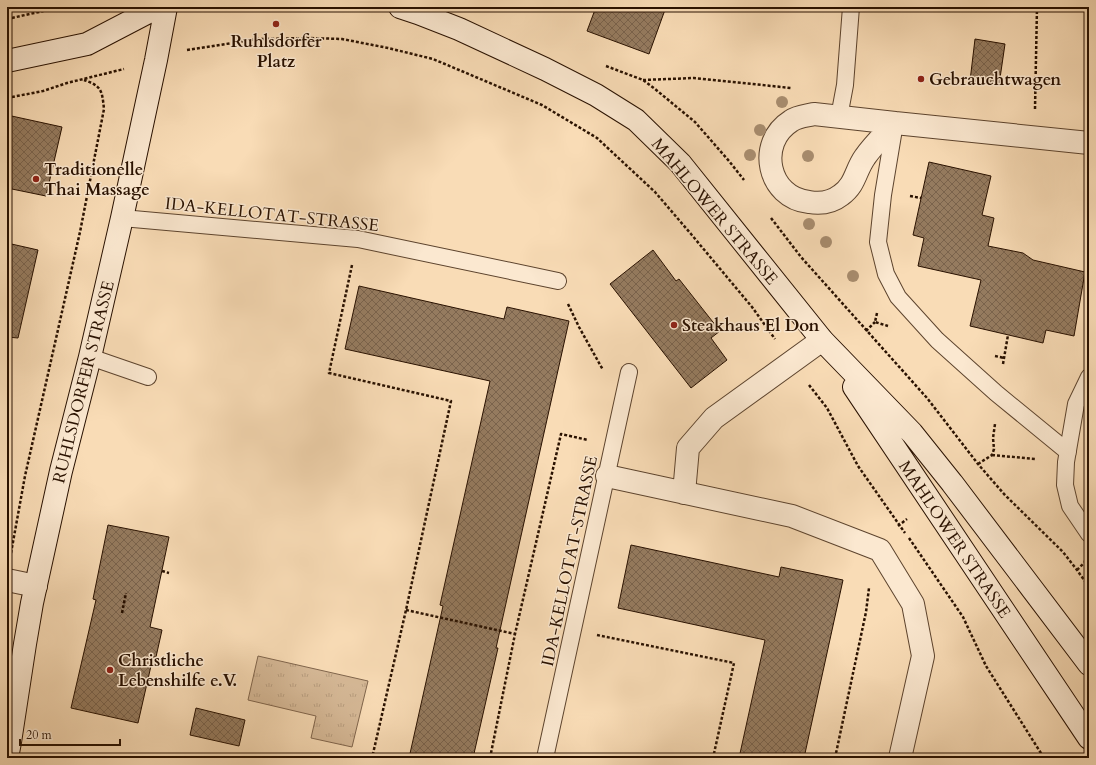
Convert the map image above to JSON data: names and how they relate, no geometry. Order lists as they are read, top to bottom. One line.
{"streets":{"main road":["MAHLOWER STRASSE","RUHLSDORFER STRASSE"],"lane":["IDA-KELLOTAT-STRASSE"]},"crossings":[["IDA-KELLOTAT-STRASSE","RUHLSDORFER STRASSE"]],"places":["Ruhlsdorfer Platz","Gebrauchtwagen","Traditionelle Thai Massage","Steakhaus El Don","Christliche Lebenshilfe e.V."],"scale_bar":"20 m"}
